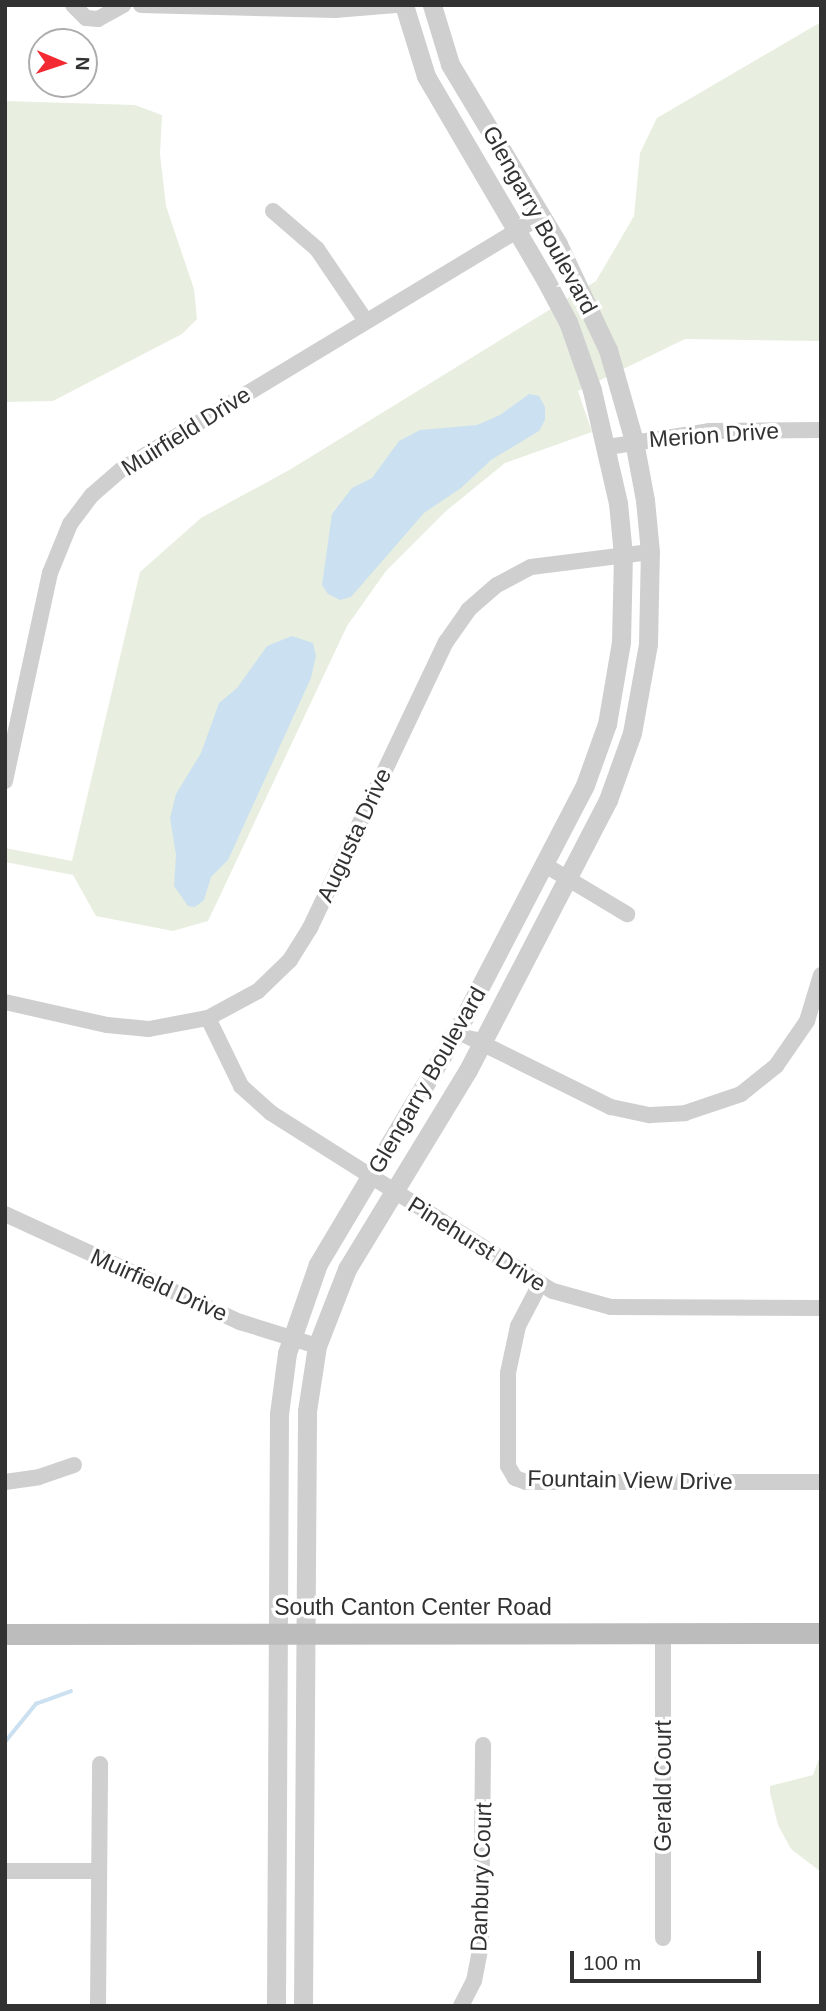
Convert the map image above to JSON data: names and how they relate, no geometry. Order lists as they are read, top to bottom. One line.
{"streets":{"main road":["South Canton Center Road"],"street":["Glengarry Boulevard","Muirfield Drive","Merion Drive","Augusta Drive","Pinehurst Drive","Fountain View Drive","Gerald Court","Danbury Court"]},"crossings":[["Glengarry Boulevard","Muirfield Drive"],["Glengarry Boulevard","Merion Drive"],["Glengarry Boulevard","Augusta Drive"],["Glengarry Boulevard","Pinehurst Drive"],["Glengarry Boulevard","South Canton Center Road"],["Augusta Drive","Pinehurst Drive"],["Pinehurst Drive","Fountain View Drive"],["South Canton Center Road","Gerald Court"]],"scale_bar":"100 m","north":"right"}
